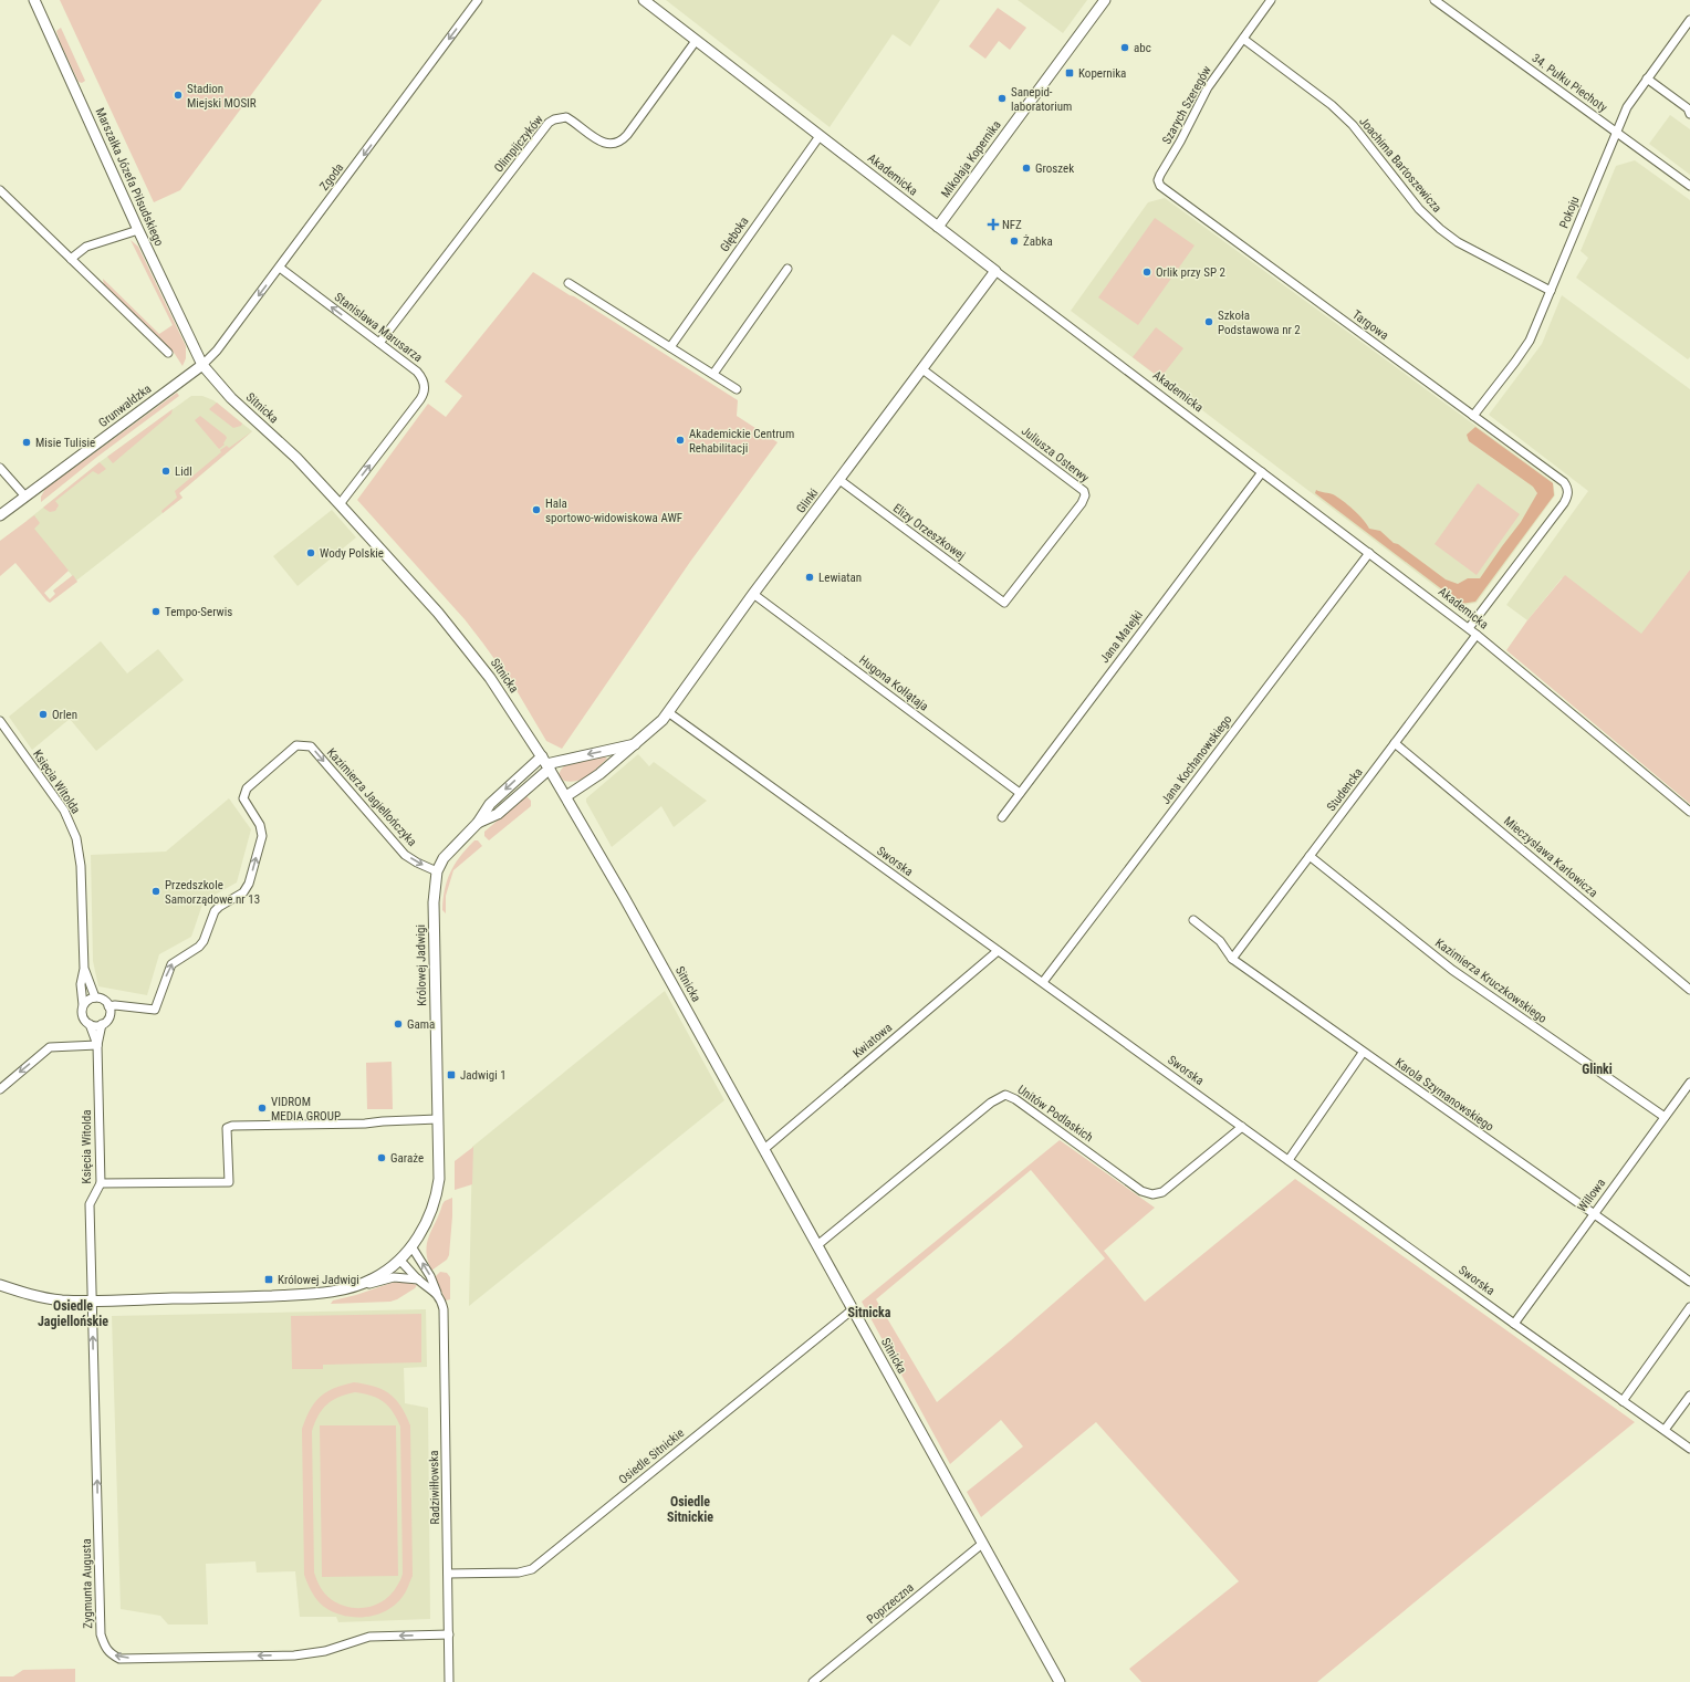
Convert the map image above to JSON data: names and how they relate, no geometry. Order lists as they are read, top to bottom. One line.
{"streets":{"street":["34. Pułku Piechoty","Szarych Szeregów","Olimpijczyków","Mikołaja Kopernika","Joachima Bartoszewicza","Akademicka","Marszałka Józefa Piłsudskiego","Zgoda","Pokoju","Głęboka","Targowa","Stanisława Marusarza","Grunwaldzka","Sitnicka","Juliusza Osterwy","Glinki","Elizy Orzeszkowej","Jana Matejki","Hugona Kołłątaja","Jana Kochanowskiego","Księcia Witolda","Studencka","Kazimierza Jagiellończyka","Mieczysława Karłowicza","Sworska","Królowej Jadwigi","Kazimierza Kruczkowskiego","Kwiatowa","Karola Szymanowskiego","Unitów Podlaskich","Willowa","Osiedle Sitnickie","Radziwiłłowska","Zygmunta Augusta","Poprzeczna"]},"crossings":[["34. Pułku Piechoty","Pokoju"],["Szarych Szeregów","Joachima Bartoszewicza"],["Szarych Szeregów","Targowa"],["Olimpijczyków","Akademicka"],["Olimpijczyków","Stanisława Marusarza"],["Mikołaja Kopernika","Akademicka"],["Joachima Bartoszewicza","Pokoju"],["Akademicka","Głęboka"],["Akademicka","Targowa"],["Akademicka","Glinki"],["Akademicka","Jana Matejki"],["Akademicka","Jana Kochanowskiego"],["Akademicka","Studencka"],["Marszałka Józefa Piłsudskiego","Zgoda"],["Marszałka Józefa Piłsudskiego","Grunwaldzka"],["Marszałka Józefa Piłsudskiego","Sitnicka"],["Zgoda","Stanisława Marusarza"],["Zgoda","Grunwaldzka"],["Zgoda","Sitnicka"],["Pokoju","Targowa"],["Stanisława Marusarza","Sitnicka"],["Grunwaldzka","Sitnicka"],["Sitnicka","Glinki"],["Sitnicka","Królowej Jadwigi"],["Sitnicka","Kwiatowa"],["Sitnicka","Unitów Podlaskich"],["Sitnicka","Osiedle Sitnickie"],["Sitnicka","Poprzeczna"],["Juliusza Osterwy","Glinki"],["Juliusza Osterwy","Elizy Orzeszkowej"],["Glinki","Elizy Orzeszkowej"],["Glinki","Hugona Kołłątaja"],["Glinki","Sworska"],["Glinki","Królowej Jadwigi"],["Jana Matejki","Hugona Kołłątaja"],["Jana Kochanowskiego","Sworska"],["Księcia Witolda","Kazimierza Jagiellończyka"],["Księcia Witolda","Królowej Jadwigi"],["Księcia Witolda","Zygmunta Augusta"],["Studencka","Mieczysława Karłowicza"],["Studencka","Kazimierza Kruczkowskiego"],["Studencka","Karola Szymanowskiego"],["Kazimierza Jagiellończyka","Królowej Jadwigi"],["Sworska","Kwiatowa"],["Sworska","Unitów Podlaskich"],["Sworska","Willowa"],["Królowej Jadwigi","Radziwiłłowska"],["Królowej Jadwigi","Zygmunta Augusta"],["Kazimierza Kruczkowskiego","Willowa"],["Karola Szymanowskiego","Willowa"],["Osiedle Sitnickie","Radziwiłłowska"],["Radziwiłłowska","Zygmunta Augusta"]],"one_way":["Zgoda"],"districts":["Glinki","Osiedle Jagiellońskie","Sitnicka","Osiedle Sitnickie"],"places":{"other":["abc","Stadion Miejski MOSIR","Sanepid- laboratorium","Groszek","Żabka","Orlik przy SP 2","Szkoła Podstawowa nr 2","Akademickie Centrum Rehabilitacji","Misie Tulisie","Lidl","Hala sportowo-widowiskowa AWF","Wody Polskie","Lewiatan","Tempo-Serwis","Orlen","Przedszkole Samorządowe nr 13","Gama","VIDROM MEDIA GROUP","Garaże"],"transit":["Kopernika","Jadwigi 1","Królowej Jadwigi"],"health":["NFZ"]}}
